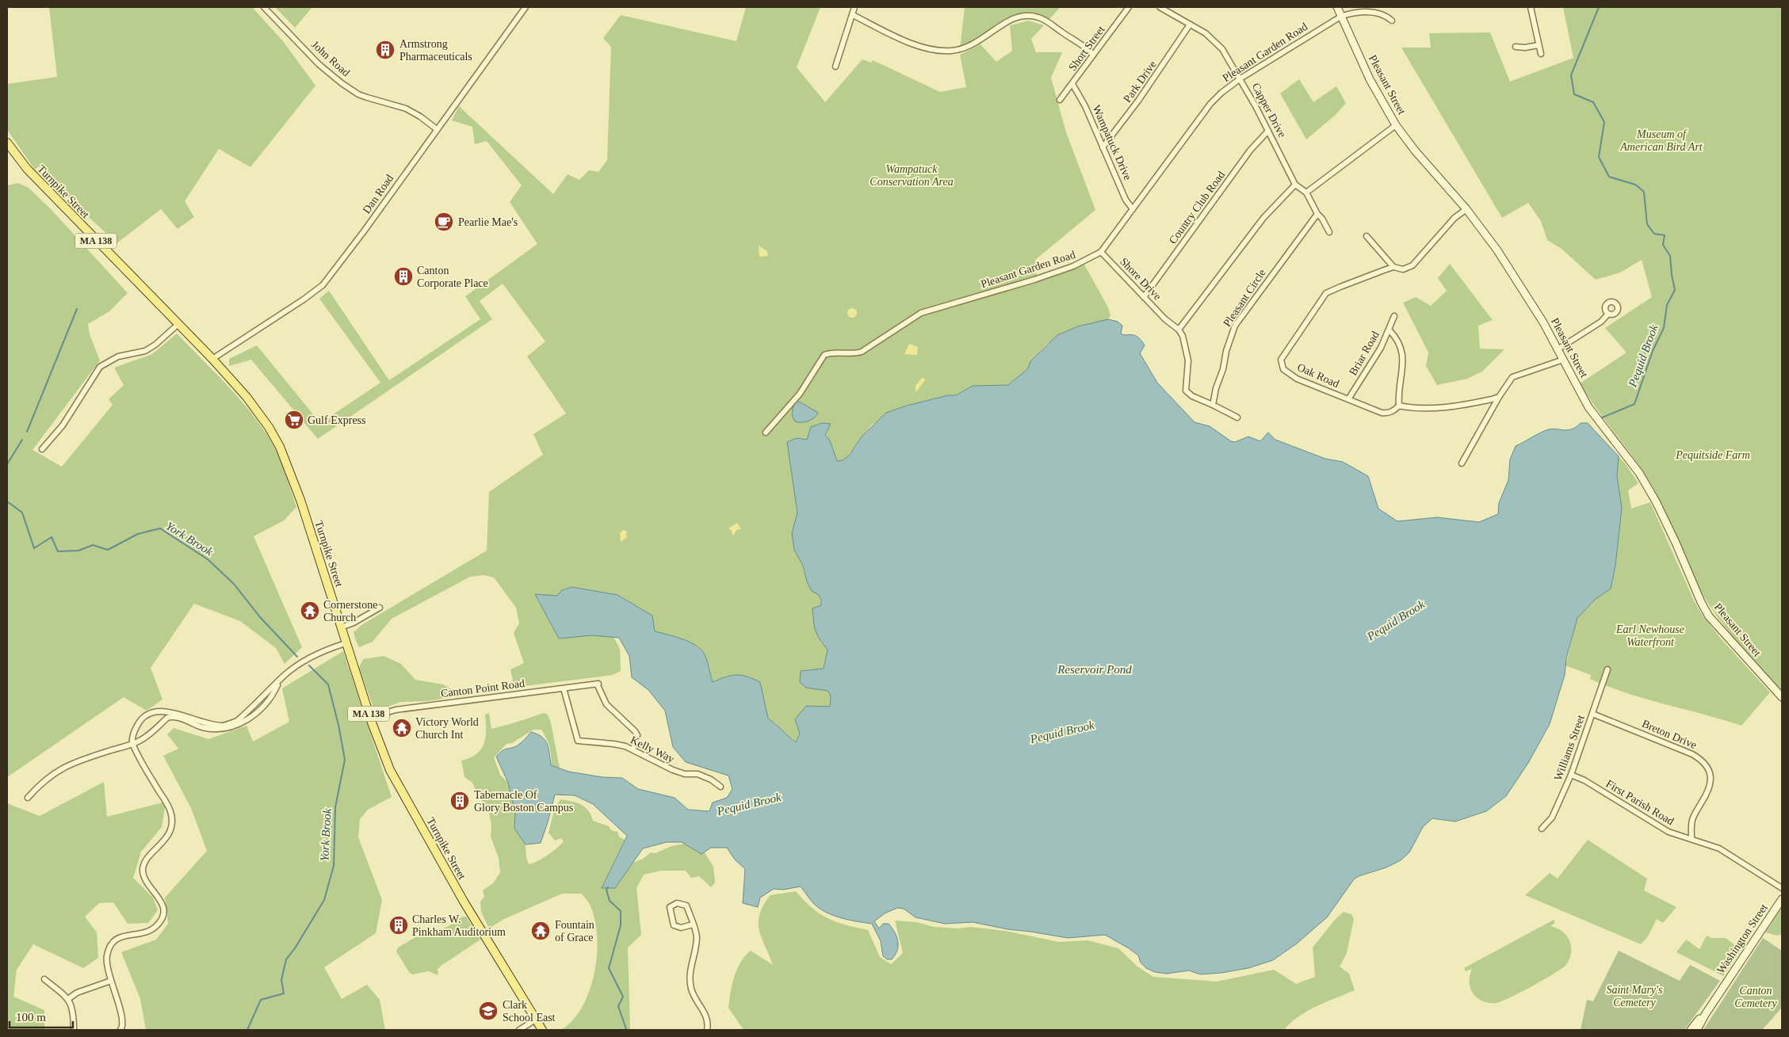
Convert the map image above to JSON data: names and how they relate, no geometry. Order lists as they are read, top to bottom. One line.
{"streets":{"main road":["Pleasant Street","Turnpike Street","MA 138","Washington Street"],"street":["Short Street","Pleasant Garden Road","John Road","Park Drive","Capper Drive","Wampatuck Drive","Dan Road","Country Club Road","Shore Drive","Pleasant Circle","Briar Road","Oak Road","Canton Point Road","Breton Drive","Williams Street","Kelly Way","First Parish Road"]},"crossings":[["Short Street","Wampatuck Drive"],["Pleasant Garden Road","Pleasant Street"],["Pleasant Garden Road","Capper Drive"],["Pleasant Garden Road","Wampatuck Drive"],["Pleasant Garden Road","Shore Drive"],["John Road","Dan Road"],["Park Drive","Capper Drive"],["Park Drive","Wampatuck Drive"],["Pleasant Street","Oak Road"],["Capper Drive","Country Club Road"],["Turnpike Street","Dan Road"],["Turnpike Street","Canton Point Road"],["Country Club Road","Shore Drive"],["Briar Road","Oak Road"],["Canton Point Road","Kelly Way"],["Breton Drive","Williams Street"],["Breton Drive","First Parish Road"],["Williams Street","First Parish Road"]],"water":["Pequid Brook","York Brook","Reservoir Pond"],"parks":["Museum of American Bird Art","Wampatuck Conservation Area","Pequitside Farm","Earl Newhouse Waterfront","Saint Mary's Cemetery","Canton Cemetery"],"places":{"building":["Armstrong Pharmaceuticals","Canton Corporate Place","Tabernacle Of Glory Boston Campus","Charles W. Pinkham Auditorium"],"cafe":["Pearlie Mae's"],"supermarket":["Gulf Express"],"temple":["Cornerstone Church","Victory World Church Int","Fountain of Grace"],"school or university":["Clark School East"]},"scale_bar":"100 m"}
